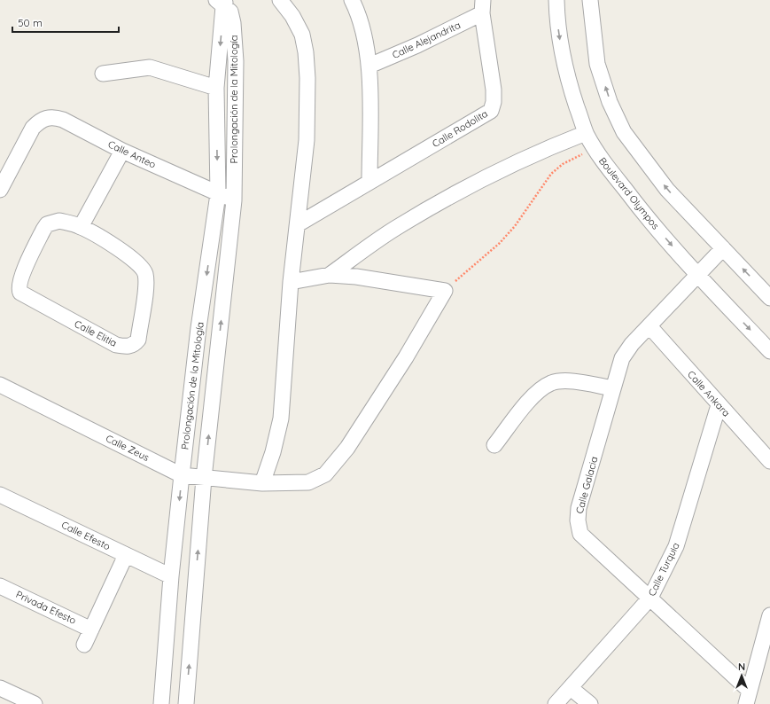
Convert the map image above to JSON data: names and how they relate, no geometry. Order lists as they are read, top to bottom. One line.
{"streets":{"street":["Calle Alejandrita","Prolongación de la Mitología","Calle Rodolita","Calle Anteo","Boulevard Olympos","Calle Elitia","Calle Ankara","Calle Zeus","Calle Galacia","Calle Efesto","Calle Turquia","Privada Efesto"]},"crossings":[["Calle Alejandrita","Calle Rodolita"],["Prolongación de la Mitología","Calle Anteo"],["Prolongación de la Mitología","Calle Zeus"],["Prolongación de la Mitología","Calle Efesto"],["Boulevard Olympos","Calle Galacia"],["Calle Ankara","Calle Galacia"],["Calle Ankara","Calle Turquia"],["Calle Galacia","Calle Turquia"]],"scale_bar":"50 m","north":"top"}
